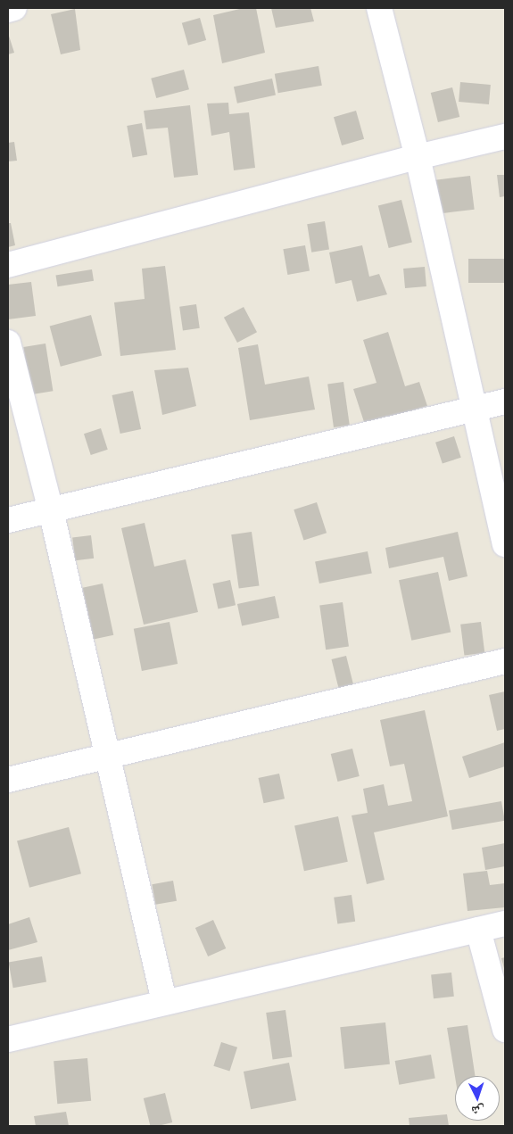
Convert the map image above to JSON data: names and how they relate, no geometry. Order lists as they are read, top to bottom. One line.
{"north":"bottom"}
